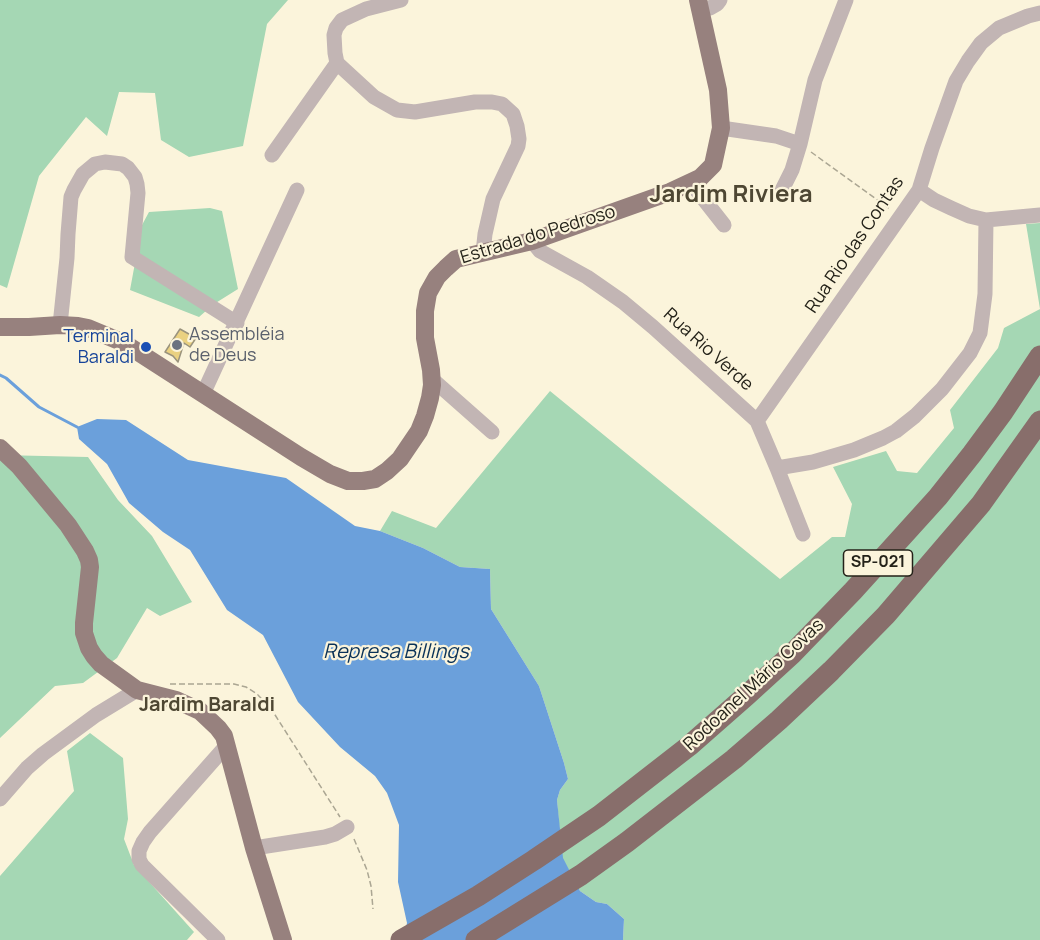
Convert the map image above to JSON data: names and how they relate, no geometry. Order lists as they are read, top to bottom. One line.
{"streets":{"highway":["SP-021","Rodoanel Mário Covas"],"main road":["Estrada do Pedroso"],"street":["Rua Rio das Contas","Rua Rio Verde"]},"crossings":[["Estrada do Pedroso","Rua Rio Verde"],["Rua Rio das Contas","Rua Rio Verde"]],"districts":["Jardim Riviera","Jardim Baraldi"],"water":["Represa Billings"],"places":["Assembléia de Deus","Terminal Baraldi"]}
